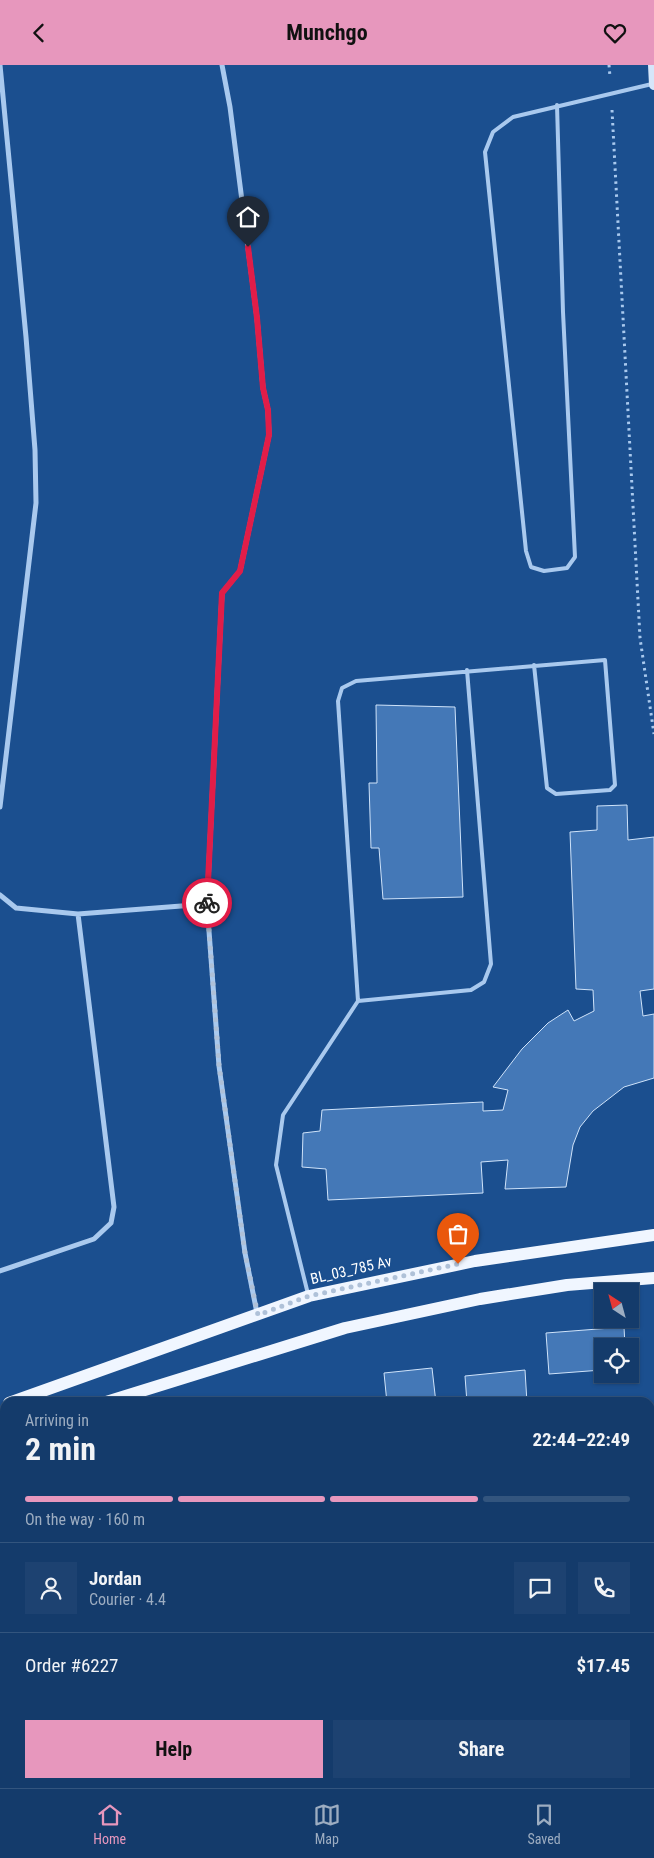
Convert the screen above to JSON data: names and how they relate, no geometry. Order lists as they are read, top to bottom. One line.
{"streets":{"main road":["BL_03_785 Av"]},"north":"top left","page":{"header":"Munchgo","heading":["2 min","Arriving in","22:44–22:49"],"panel":["Jordan","Courier · 4.4","Order #6227","$17.45"],"bar":"On the way · 160 m","buttons":["Help","Share"],"tabs":["Home","Map","Saved"]}}
